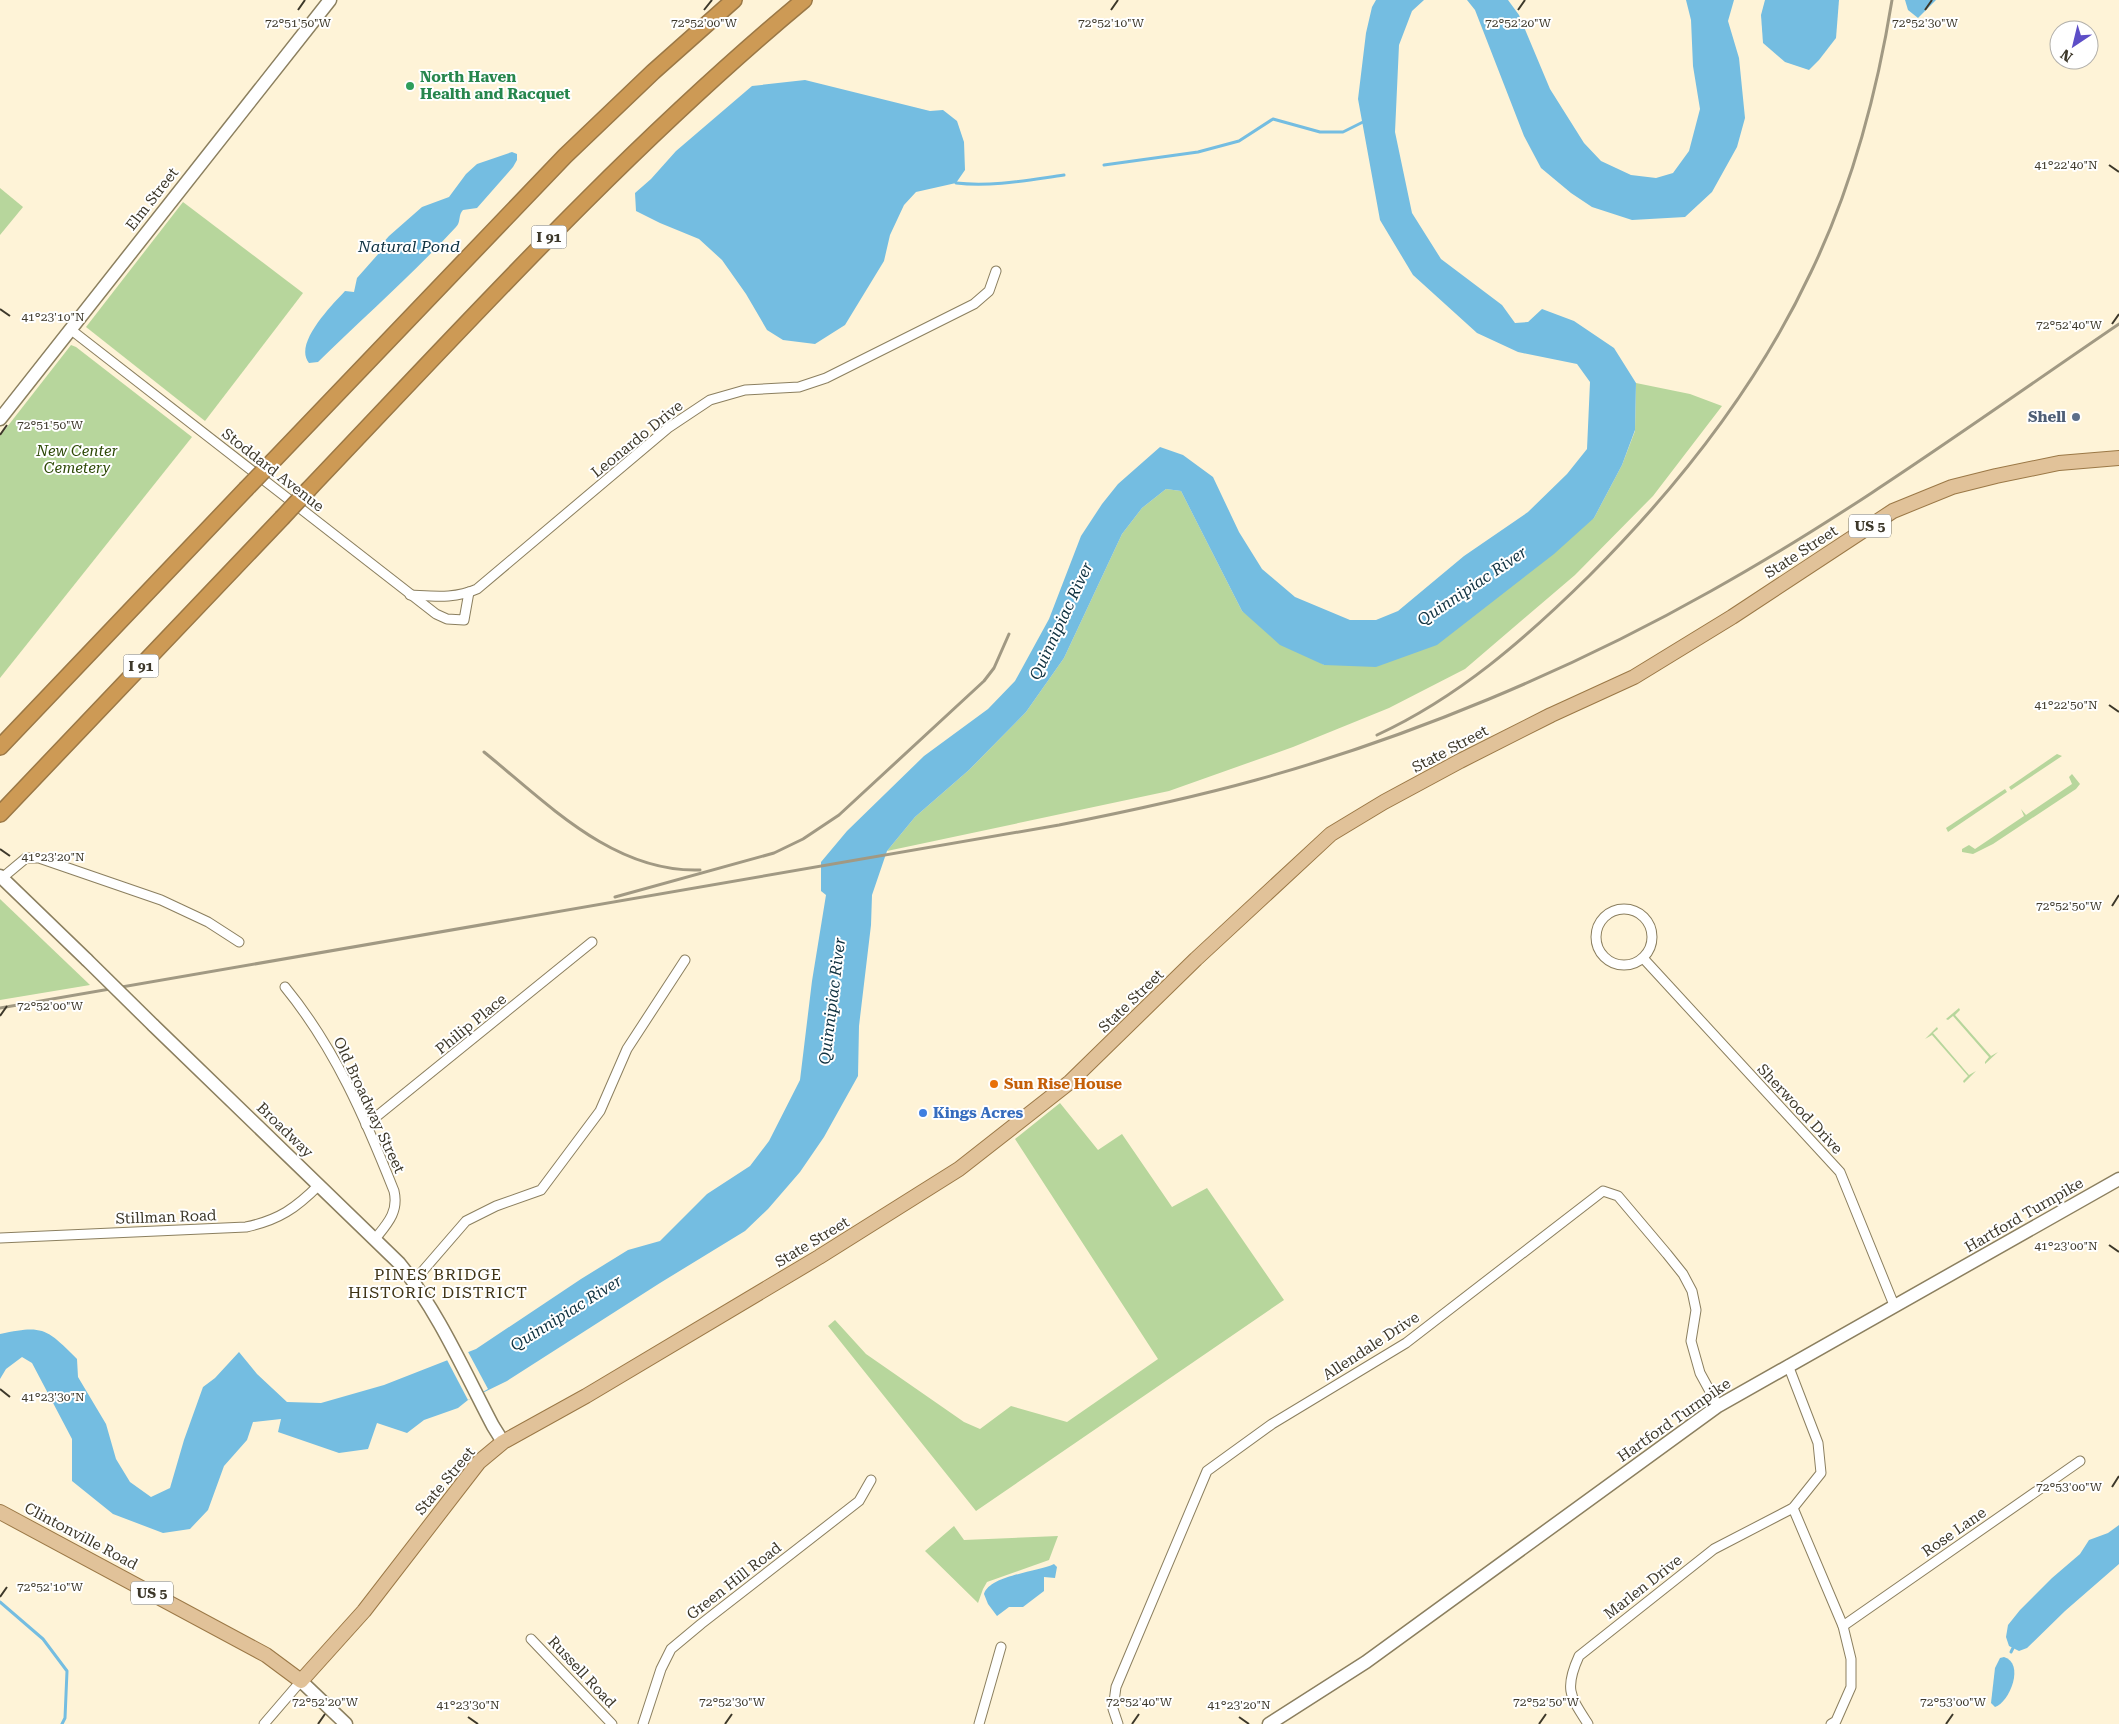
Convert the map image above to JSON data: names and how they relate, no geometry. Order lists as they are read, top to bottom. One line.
{"streets":{"highway":["I 91"],"main road":["Elm Street","US 5","State Street","Broadway","Hartford Turnpike","Clintonville Road"],"street":["Leonardo Drive","Stoddard Avenue","Philip Place","Old Broadway Street","Sherwood Drive","Stillman Road","Allendale Drive","Rose Lane","Green Hill Road","Marlen Drive","Russell Road"]},"crossings":[["Elm Street","Stoddard Avenue"],["Leonardo Drive","Stoddard Avenue"],["State Street","Broadway"],["State Street","Clintonville Road"],["Philip Place","Old Broadway Street"],["Old Broadway Street","Broadway"],["Sherwood Drive","Hartford Turnpike"],["Broadway","Stillman Road"],["Hartford Turnpike","Allendale Drive"],["Hartford Turnpike","Marlen Drive"]],"districts":["PINES BRIDGE HISTORIC DISTRICT"],"water":["Natural Pond","Quinnipiac River"],"parks":["New Center Cemetery"],"places":["North Haven Health and Racquet","Shell","Sun Rise House","Kings Acres"],"north":"bottom left","coordinates":["72°51'50\"W","72°52'00\"W","72°52'10\"W","72°52'20\"W","72°52'30\"W","41°22'40\"N","41°23'10\"N","72°52'40\"W","41°22'50\"N","41°23'20\"N","72°52'50\"W","41°23'00\"N","41°23'30\"N","72°53'00\"W"]}
